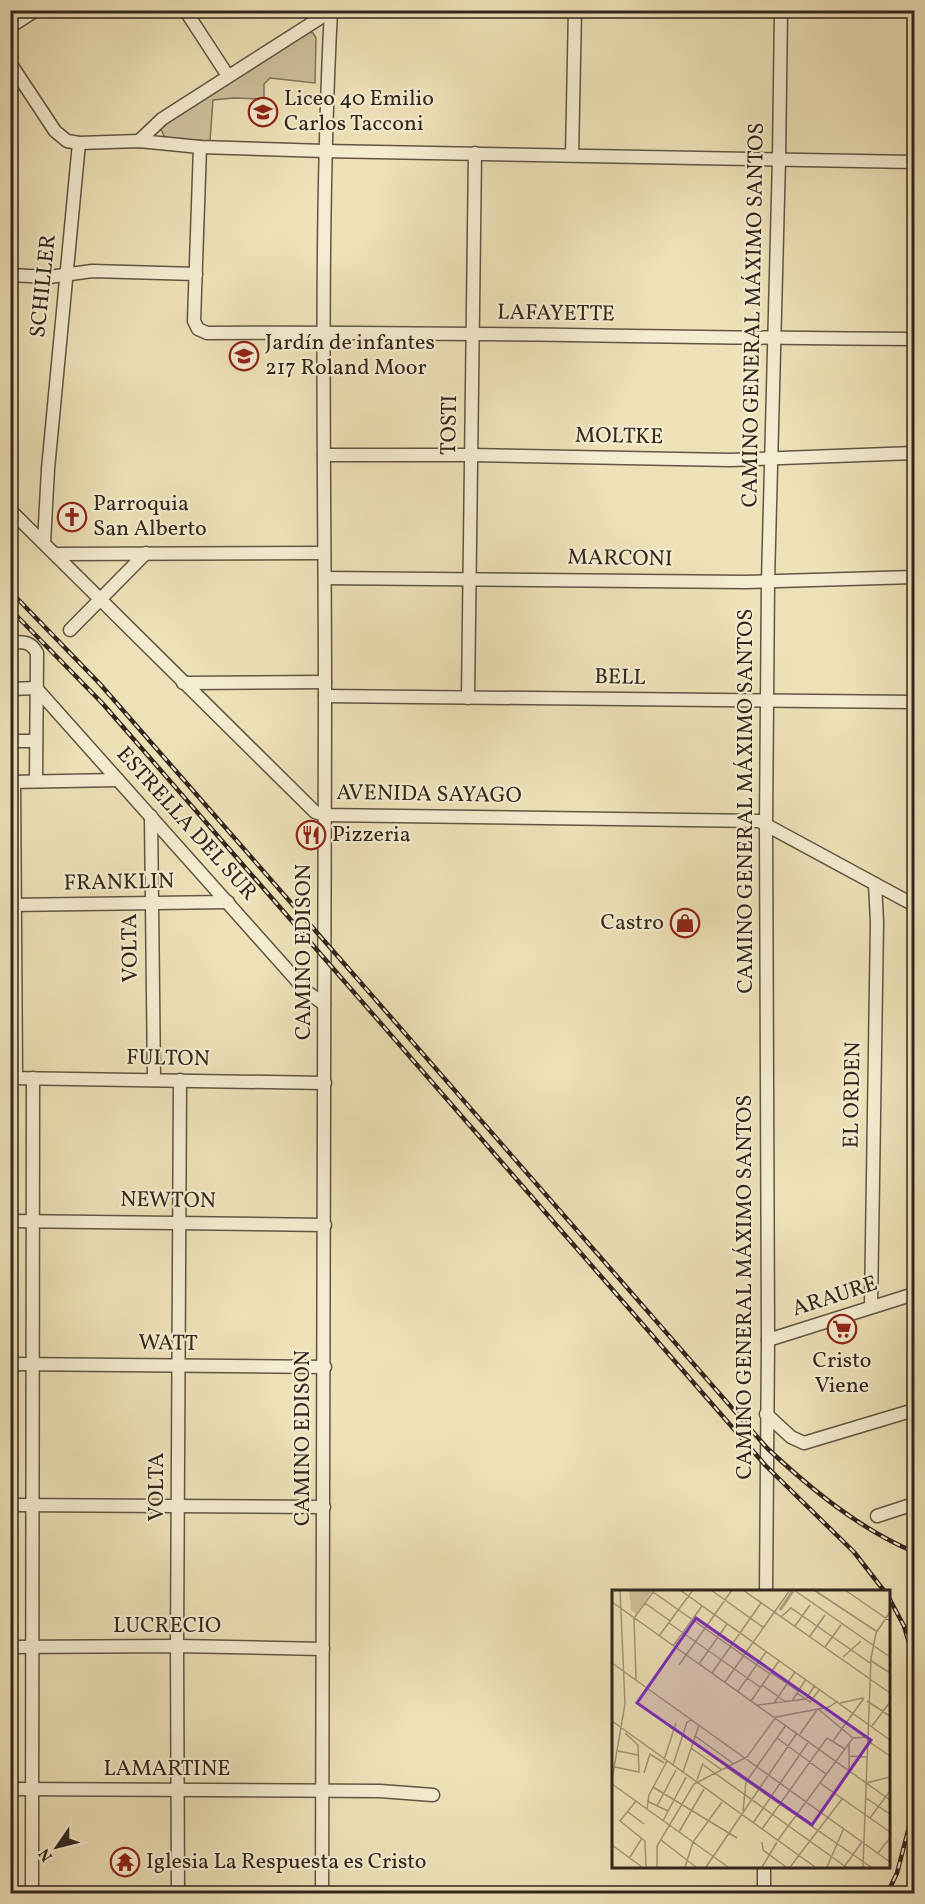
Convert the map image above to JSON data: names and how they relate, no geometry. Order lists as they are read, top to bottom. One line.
{"streets":{"street":["SCHILLER","LAFAYETTE","CAMINO GENERAL MÁXIMO SANTOS","TOSTI","MOLTKE","MARCONI","BELL","AVENIDA SAYAGO","ESTRELLA DEL SUR","FRANKLIN","VOLTA","CAMINO EDISON","FULTON","EL ORDEN","NEWTON","ARAURE","WATT","LUCRECIO","LAMARTINE"]},"crossings":[["SCHILLER","AVENIDA SAYAGO"],["LAFAYETTE","CAMINO GENERAL MÁXIMO SANTOS"],["LAFAYETTE","TOSTI"],["LAFAYETTE","CAMINO EDISON"],["CAMINO GENERAL MÁXIMO SANTOS","MOLTKE"],["CAMINO GENERAL MÁXIMO SANTOS","MARCONI"],["CAMINO GENERAL MÁXIMO SANTOS","BELL"],["CAMINO GENERAL MÁXIMO SANTOS","AVENIDA SAYAGO"],["CAMINO GENERAL MÁXIMO SANTOS","ARAURE"],["TOSTI","MOLTKE"],["TOSTI","MARCONI"],["TOSTI","BELL"],["MOLTKE","CAMINO EDISON"],["MARCONI","CAMINO EDISON"],["BELL","CAMINO EDISON"],["AVENIDA SAYAGO","CAMINO EDISON"],["AVENIDA SAYAGO","EL ORDEN"],["ESTRELLA DEL SUR","FRANKLIN"],["ESTRELLA DEL SUR","VOLTA"],["ESTRELLA DEL SUR","CAMINO EDISON"],["FRANKLIN","VOLTA"],["VOLTA","FULTON"],["VOLTA","NEWTON"],["VOLTA","WATT"],["VOLTA","LUCRECIO"],["VOLTA","LAMARTINE"],["CAMINO EDISON","FULTON"],["CAMINO EDISON","NEWTON"],["CAMINO EDISON","WATT"],["CAMINO EDISON","LUCRECIO"],["CAMINO EDISON","LAMARTINE"],["EL ORDEN","ARAURE"]],"places":{"school or university":["Liceo 40 Emilio Carlos Tacconi","Jardín de infantes 217 Roland Moor"],"church":["Parroquia San Alberto"],"restaurant":["Pizzeria"],"shop":["Castro"],"supermarket":["Cristo Viene"],"temple":["Iglesia La Respuesta es Cristo"]},"north":"bottom left"}
